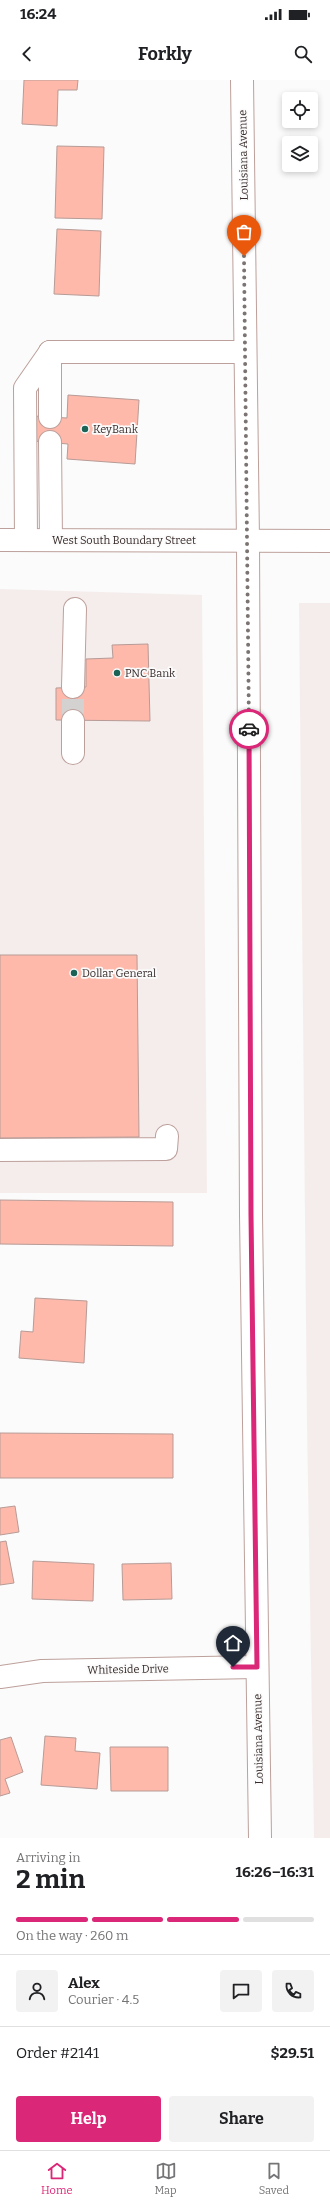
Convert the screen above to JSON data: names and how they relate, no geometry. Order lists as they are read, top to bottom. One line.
{"streets":{"main road":["Louisiana Avenue","West South Boundary Street","Whiteside Drive"]},"crossings":[["Louisiana Avenue","West South Boundary Street"],["Louisiana Avenue","Whiteside Drive"]],"places":["KeyBank","PNC Bank","Dollar General"],"page":{"status":"16:24","header":"Forkly","heading":["2 min","Arriving in","16:26–16:31"],"panel":["Alex","Courier · 4.5","Order #2141","$29.51"],"bar":"On the way · 260 m","buttons":["Help","Share"],"tabs":["Home","Map","Saved"]}}
